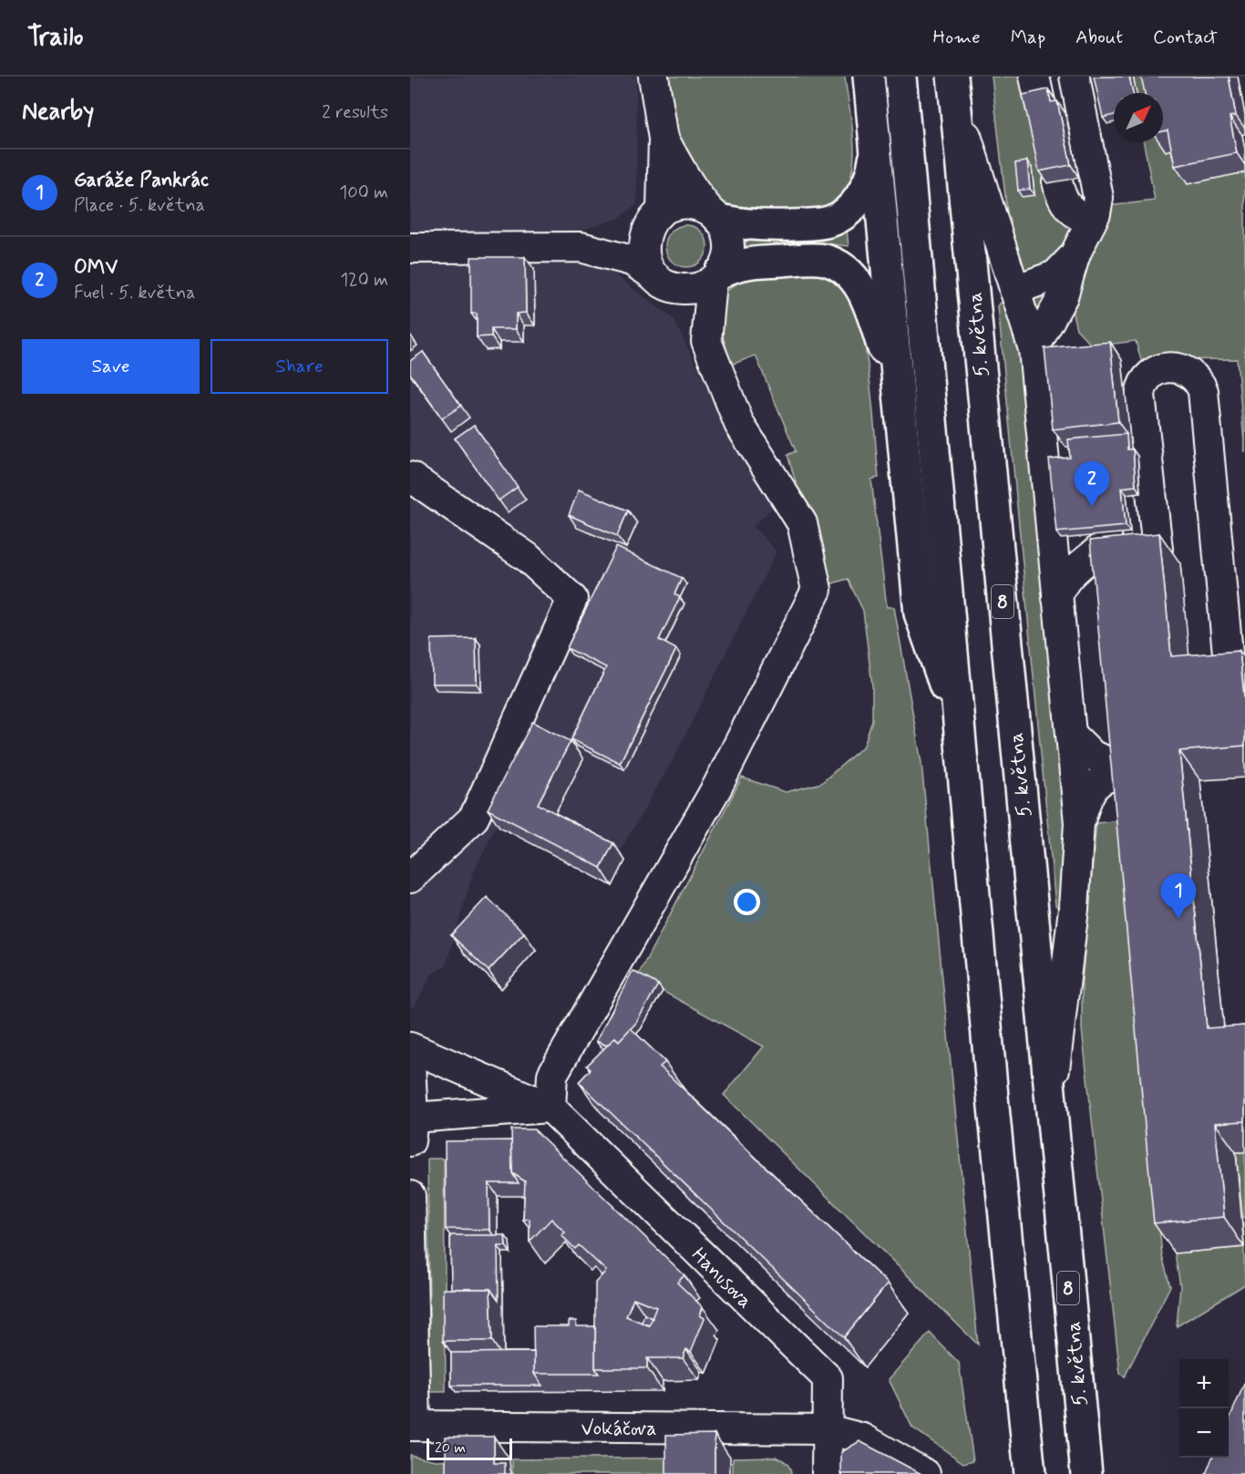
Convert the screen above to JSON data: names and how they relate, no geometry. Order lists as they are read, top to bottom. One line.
{"streets":{"main road":["5. května","8"],"street":["Hanusova","Vokáčova"]},"crossings":[["Hanusova","Vokáčova"]],"scale_bar":"20 m","north":"top right","page":{"header":"Trailo","nav":["Home","Map","About","Contact"],"heading":["Nearby","2 results"],"list":[{"mark":"1","name":"Garáže Pankrác","note":"Place · 5. května","value":"100 m"},{"mark":"2","name":"OMV","note":"Fuel · 5. května","value":"120 m"}],"buttons":["Save","Share"],"pins":["2","1"],"map_buttons":["+","−"],"scale":"20 m"}}
